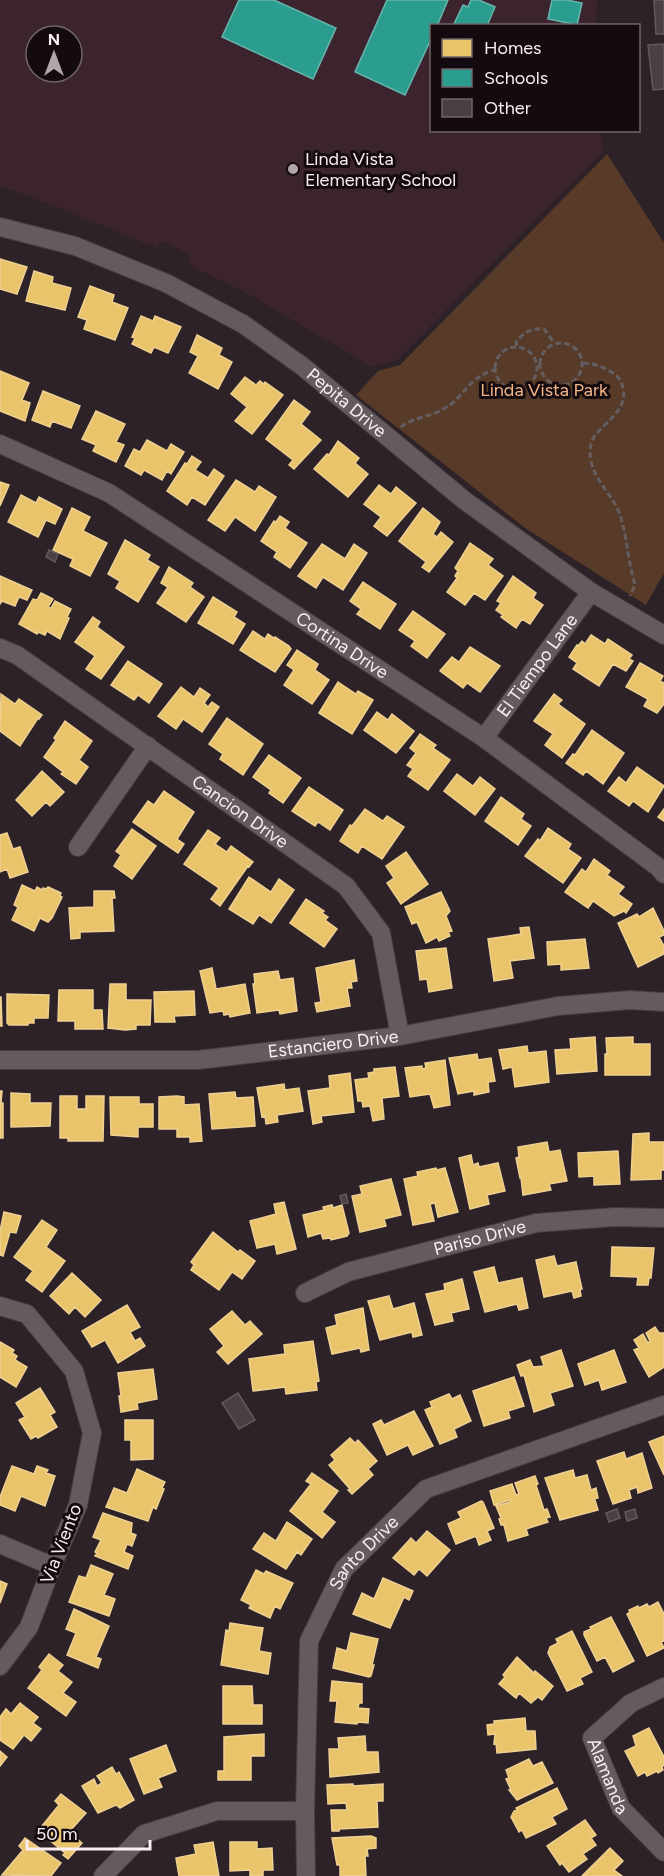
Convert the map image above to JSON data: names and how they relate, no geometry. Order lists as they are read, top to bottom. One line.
{"streets":{"street":["Pepita Drive","Cortina Drive","El Tiempo Lane","Cancion Drive","Estanciero Drive","Pariso Drive","Via Viento","Santo Drive","Alamanda"]},"crossings":[["Pepita Drive","El Tiempo Lane"],["Cortina Drive","El Tiempo Lane"],["Cancion Drive","Estanciero Drive"]],"parks":["Linda Vista Park"],"places":["Linda Vista Elementary School"],"legend":["Homes","Schools","Other"],"scale_bar":"50 m","north":"top"}
